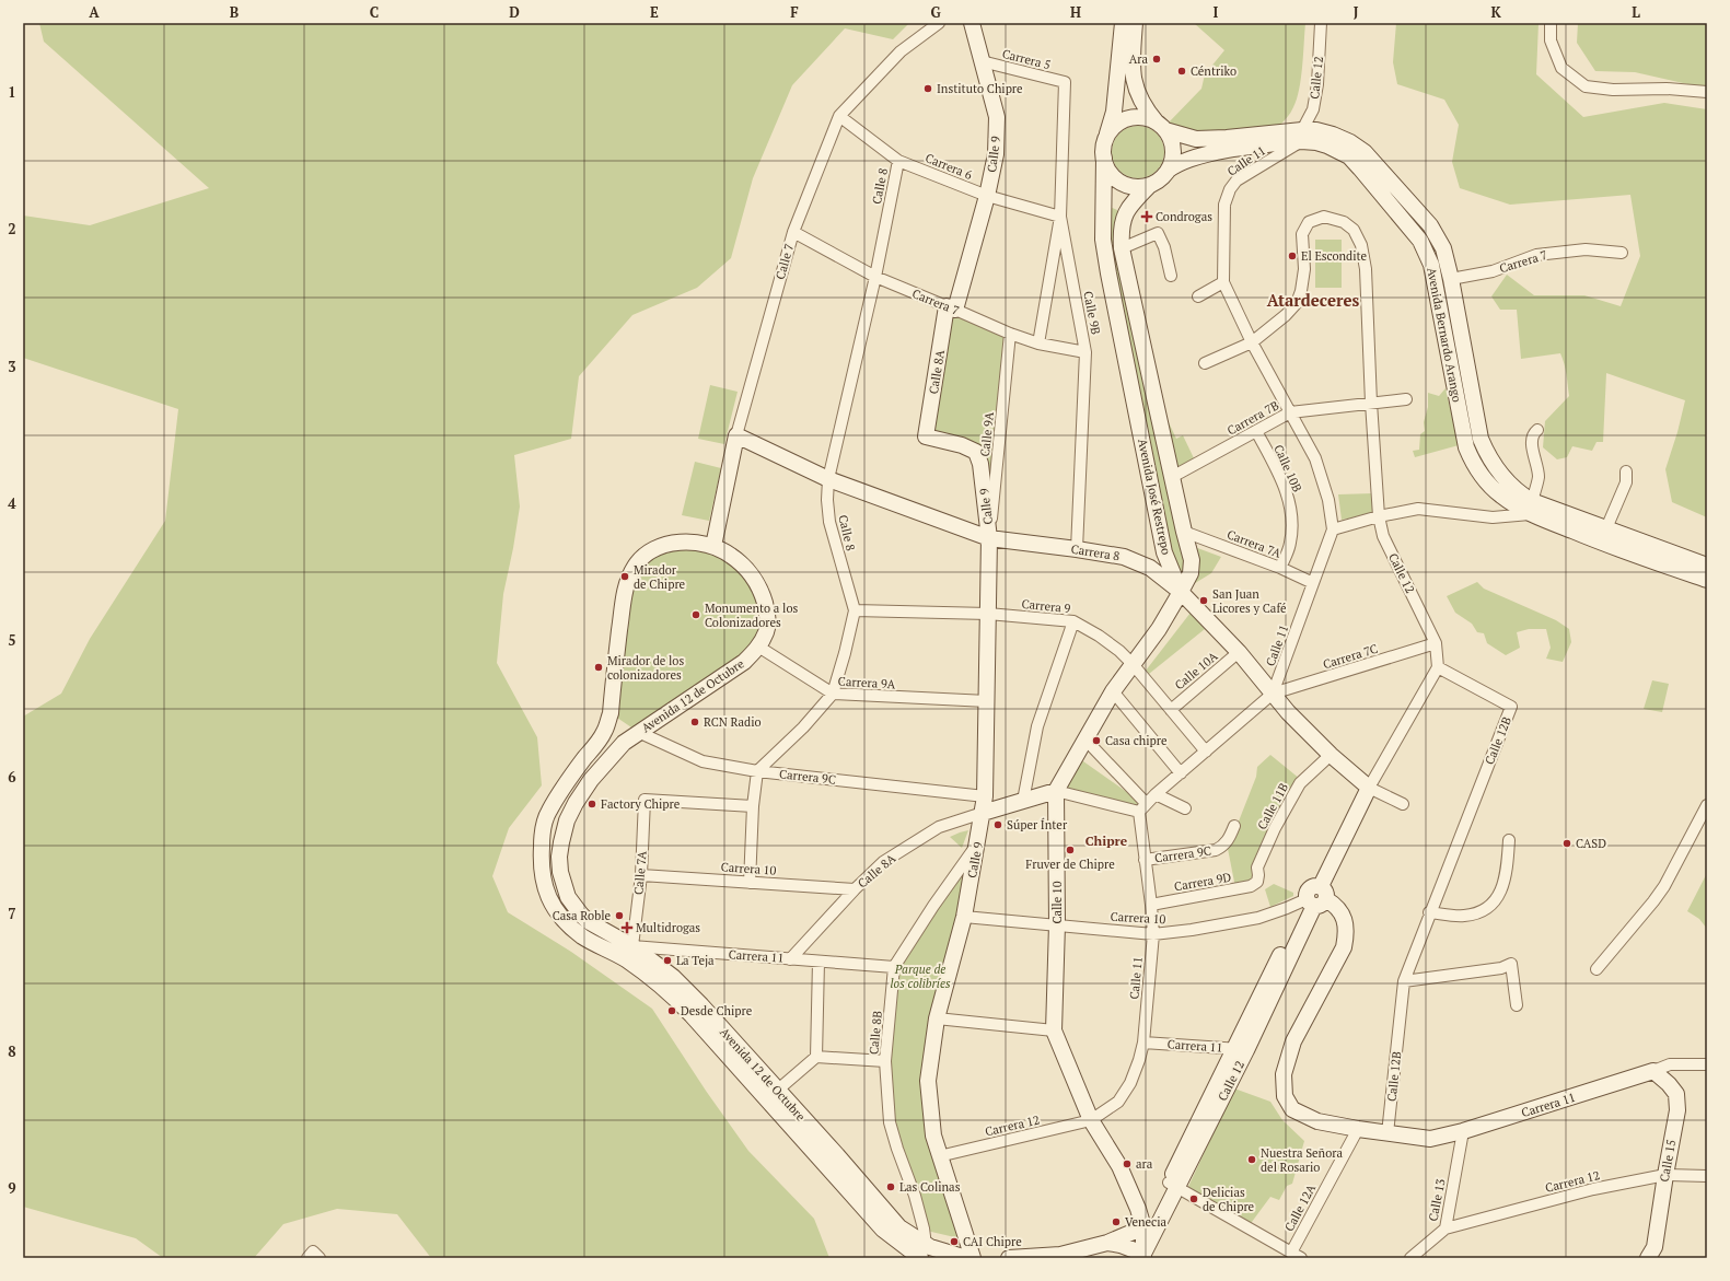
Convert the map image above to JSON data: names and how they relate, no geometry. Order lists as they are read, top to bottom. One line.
{"streets":{"main road":["Calle 12","Calle 9","Calle 7","Avenida Bernardo Arango","Calle 8A","Avenida José Restrepo","Carrera 8","Avenida 12 de Octubre","Calle 10","Carrera 11","Calle 15"],"street":["Carrera 5","Calle 11","Carrera 6","Calle 8","Carrera 7","Calle 9B","Carrera 7B","Calle 9A","Calle 10B","Carrera 7A","Carrera 9","Carrera 7C","Calle 10A","Carrera 9A","Calle 12B","Carrera 9C","Calle 11B","Carrera 10","Calle 7A","Carrera 9D","Calle 8B","Carrera 12","Calle 13","Calle 12A"]},"crossings":[["Carrera 5","Calle 9"],["Carrera 5","Calle 9B"],["Calle 12","Calle 11"],["Calle 12","Avenida Bernardo Arango"],["Calle 12","Carrera 7B"],["Calle 12","Carrera 8"],["Calle 12","Carrera 7C"],["Calle 12","Calle 12B"],["Calle 12","Carrera 10"],["Calle 12","Calle 10"],["Calle 12","Carrera 11"],["Calle 9","Carrera 6"],["Calle 9","Carrera 7"],["Calle 9","Calle 8A"],["Calle 9","Calle 9A"],["Calle 9","Carrera 8"],["Calle 9","Carrera 9"],["Calle 9","Carrera 9A"],["Calle 9","Carrera 9C"],["Calle 9","Carrera 10"],["Calle 9","Calle 8B"],["Calle 9","Carrera 12"],["Calle 11","Avenida Bernardo Arango"],["Calle 11","Carrera 7B"],["Calle 11","Carrera 7A"],["Calle 11","Carrera 8"],["Calle 11","Carrera 9"],["Calle 11","Carrera 7C"],["Calle 11","Carrera 9C"],["Calle 11","Carrera 10"],["Calle 11","Carrera 9D"],["Calle 11","Calle 10"],["Calle 11","Carrera 11"],["Calle 11","Carrera 12"],["Carrera 6","Calle 8"],["Carrera 6","Calle 7"],["Carrera 6","Calle 9B"],["Calle 8","Carrera 7"],["Calle 8","Carrera 8"],["Calle 8","Carrera 9"],["Calle 8","Carrera 9A"],["Calle 8","Carrera 9C"],["Calle 7","Carrera 7"],["Calle 7","Carrera 8"],["Calle 7","Avenida 12 de Octubre"],["Carrera 7","Calle 9B"],["Carrera 7","Avenida Bernardo Arango"],["Carrera 7","Calle 8A"],["Carrera 7","Calle 9A"],["Calle 9B","Carrera 8"],["Avenida Bernardo Arango","Avenida José Restrepo"],["Calle 8A","Carrera 10"],["Calle 8A","Carrera 11"],["Carrera 7B","Calle 10B"],["Carrera 7B","Avenida José Restrepo"],["Calle 9A","Carrera 8"],["Calle 10B","Carrera 7A"],["Avenida José Restrepo","Carrera 7A"],["Avenida José Restrepo","Carrera 8"],["Avenida José Restrepo","Calle 10"],["Carrera 8","Carrera 7C"],["Carrera 8","Calle 10A"],["Carrera 8","Calle 11B"],["Carrera 8","Calle 10"],["Carrera 9","Calle 10A"],["Carrera 9","Calle 10"],["Carrera 9A","Avenida 12 de Octubre"],["Avenida 12 de Octubre","Carrera 9C"],["Avenida 12 de Octubre","Calle 7A"],["Avenida 12 de Octubre","Carrera 11"],["Avenida 12 de Octubre","Calle 8B"],["Calle 12B","Carrera 11"],["Calle 11B","Carrera 9D"],["Carrera 10","Calle 7A"],["Carrera 10","Calle 10"],["Calle 7A","Carrera 11"],["Calle 10","Carrera 12"],["Carrera 11","Calle 8B"],["Carrera 11","Calle 15"],["Carrera 11","Calle 13"],["Carrera 12","Calle 15"],["Carrera 12","Calle 13"]],"districts":["Atardeceres","Chipre"],"parks":["Parque de los colibríes"],"places":{"other":["Ara","Céntriko","Instituto Chipre","El Escondite","Mirador de Chipre","San Juan Licores y Café","Monumento a los Colonizadores","Mirador de los colonizadores","RCN Radio","Casa chipre","Factory Chipre","Súper Ínter","CASD","Fruver de Chipre","Casa Roble","La Teja","Desde Chipre","Nuestra Señora del Rosario","ara","Las Colinas","Delicias de Chipre","Venecia","CAI Chipre"],"health":["Condrogas","Multidrogas"]},"grid":{"columns":["A","B","C","D","E","F","G","H","I","J","K","L"],"rows":["1","2","3","4","5","6","7","8","9"]}}
